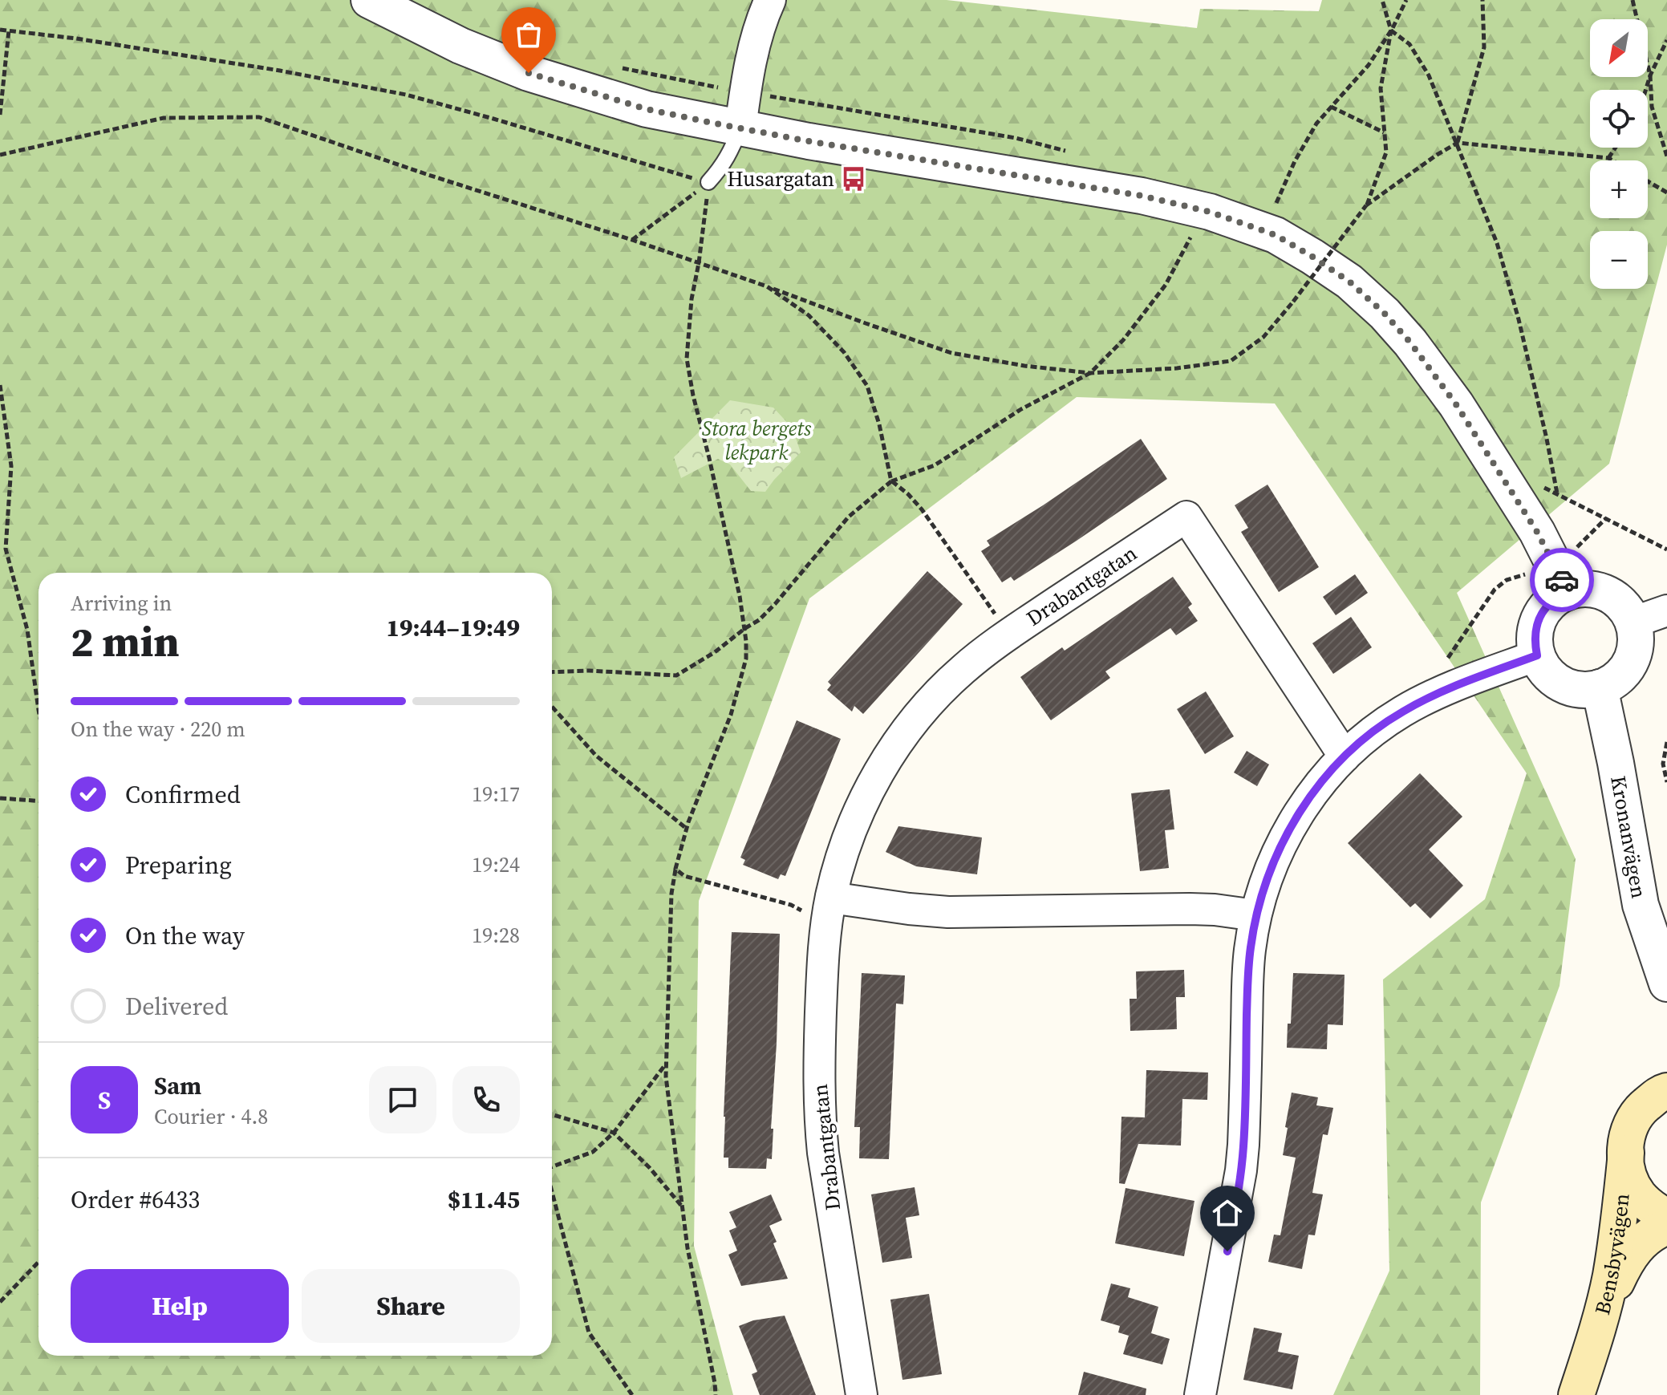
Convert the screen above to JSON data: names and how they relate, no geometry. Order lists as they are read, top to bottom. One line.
{"streets":{"main road":["Bensbyvägen"],"street":["Drabantgatan","Kronanvägen"]},"parks":["Stora bergets lekpark"],"places":{"bus stop":["Husargatan"]},"north":"bottom left","page":{"map_buttons":["+","−"],"heading":["2 min","Arriving in","19:44–19:49"],"panel":["Sam","Courier · 4.8","Order #6433","$11.45"],"bar":"On the way · 220 m","list":[["Confirmed","19:17"],["Preparing","19:24"],["On the way","19:28"],"Delivered"],"round":"S","buttons":["Help","Share"]}}
